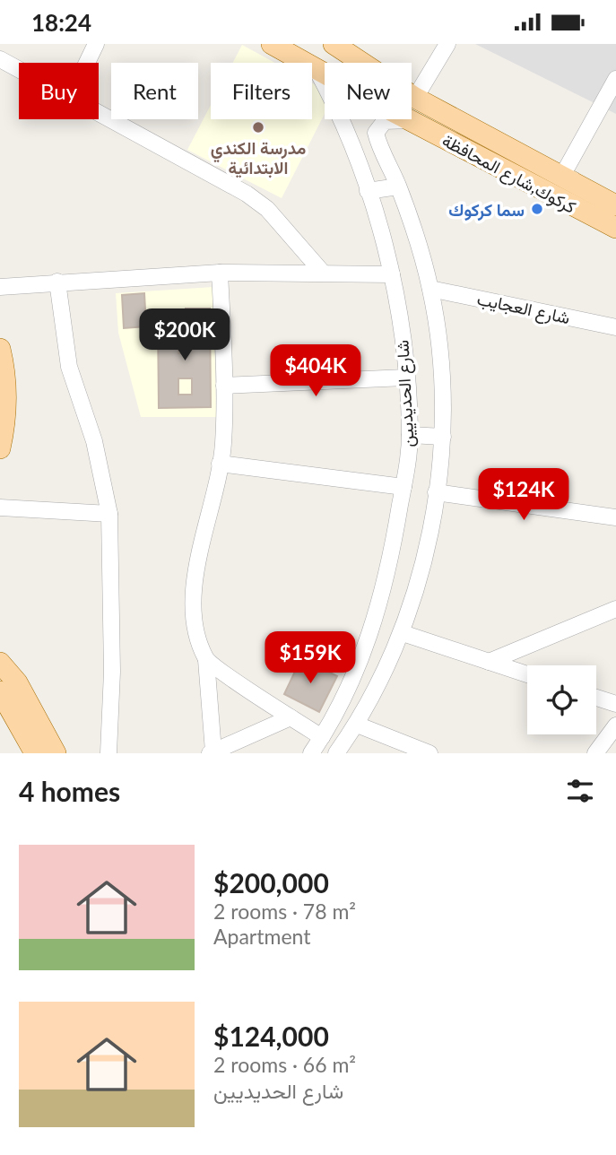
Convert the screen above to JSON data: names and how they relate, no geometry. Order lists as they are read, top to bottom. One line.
{"streets":{"main road":["كركوك,شارع المحافظة"],"street":["شارع العجايب","شارع الحديديين"]},"crossings":[["كركوك,شارع المحافظة","شارع الحديديين"],["شارع العجايب","شارع الحديديين"]],"places":["مدرسة الكندي الابتدائية","سما كركوك"],"page":{"status":"18:24","chip":["Buy","Rent","Filters","New"],"price":["$200K","$404K","$124K","$159K"],"heading":"4 homes","list":[{"name":"$200,000","note":"2 rooms · 78 m² · Apartment"},{"name":"$124,000","note":"2 rooms · 66 m² · شارع الحديديين"}]}}
